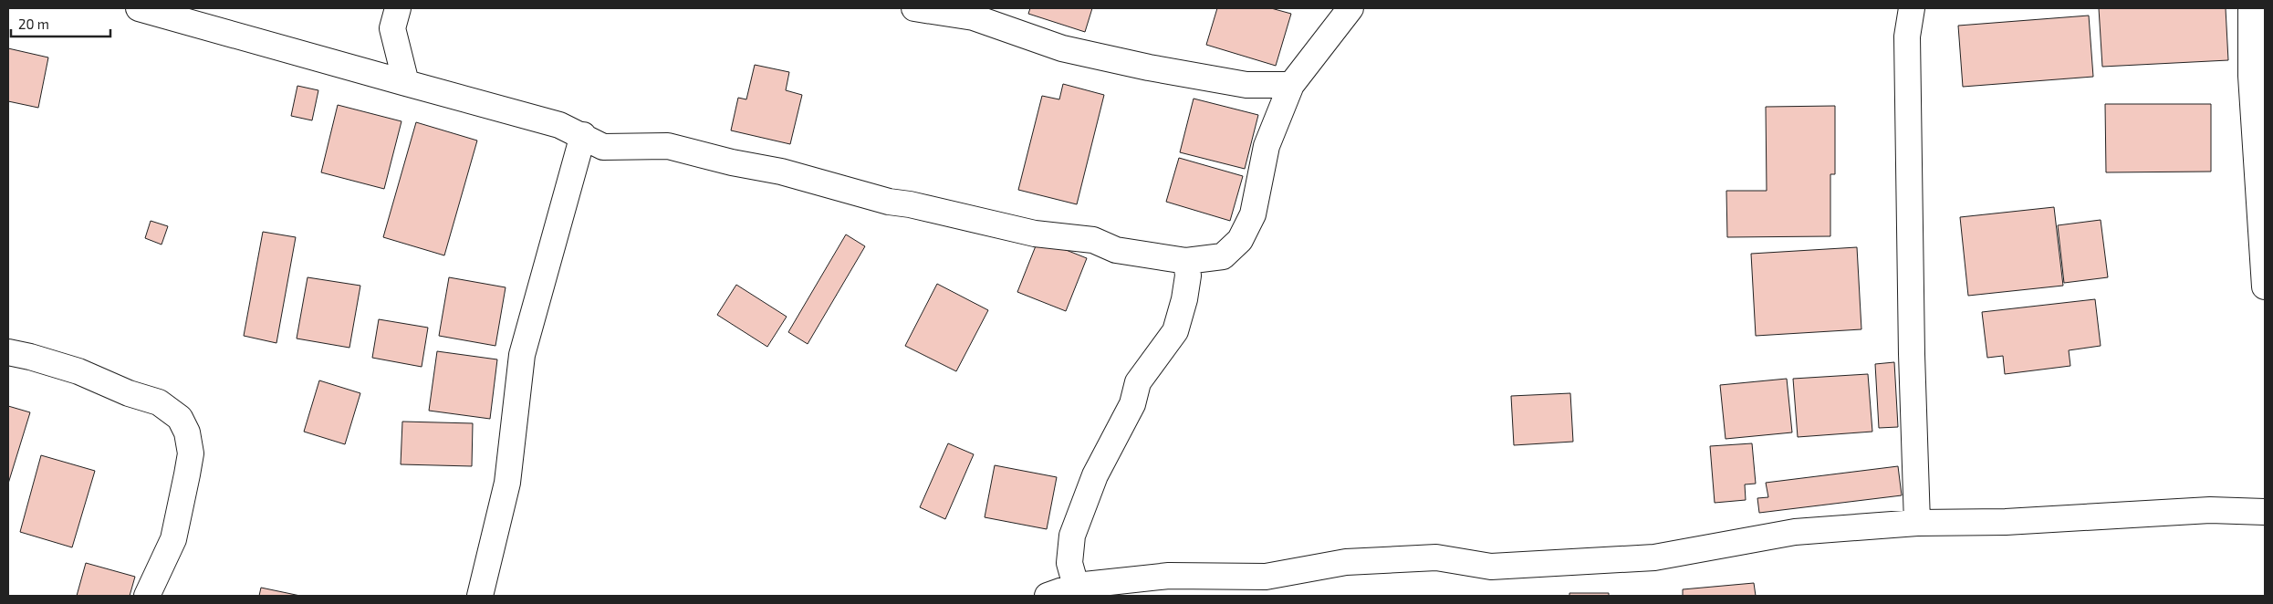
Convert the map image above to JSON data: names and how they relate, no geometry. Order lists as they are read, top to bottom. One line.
{"scale_bar":"20 m"}
